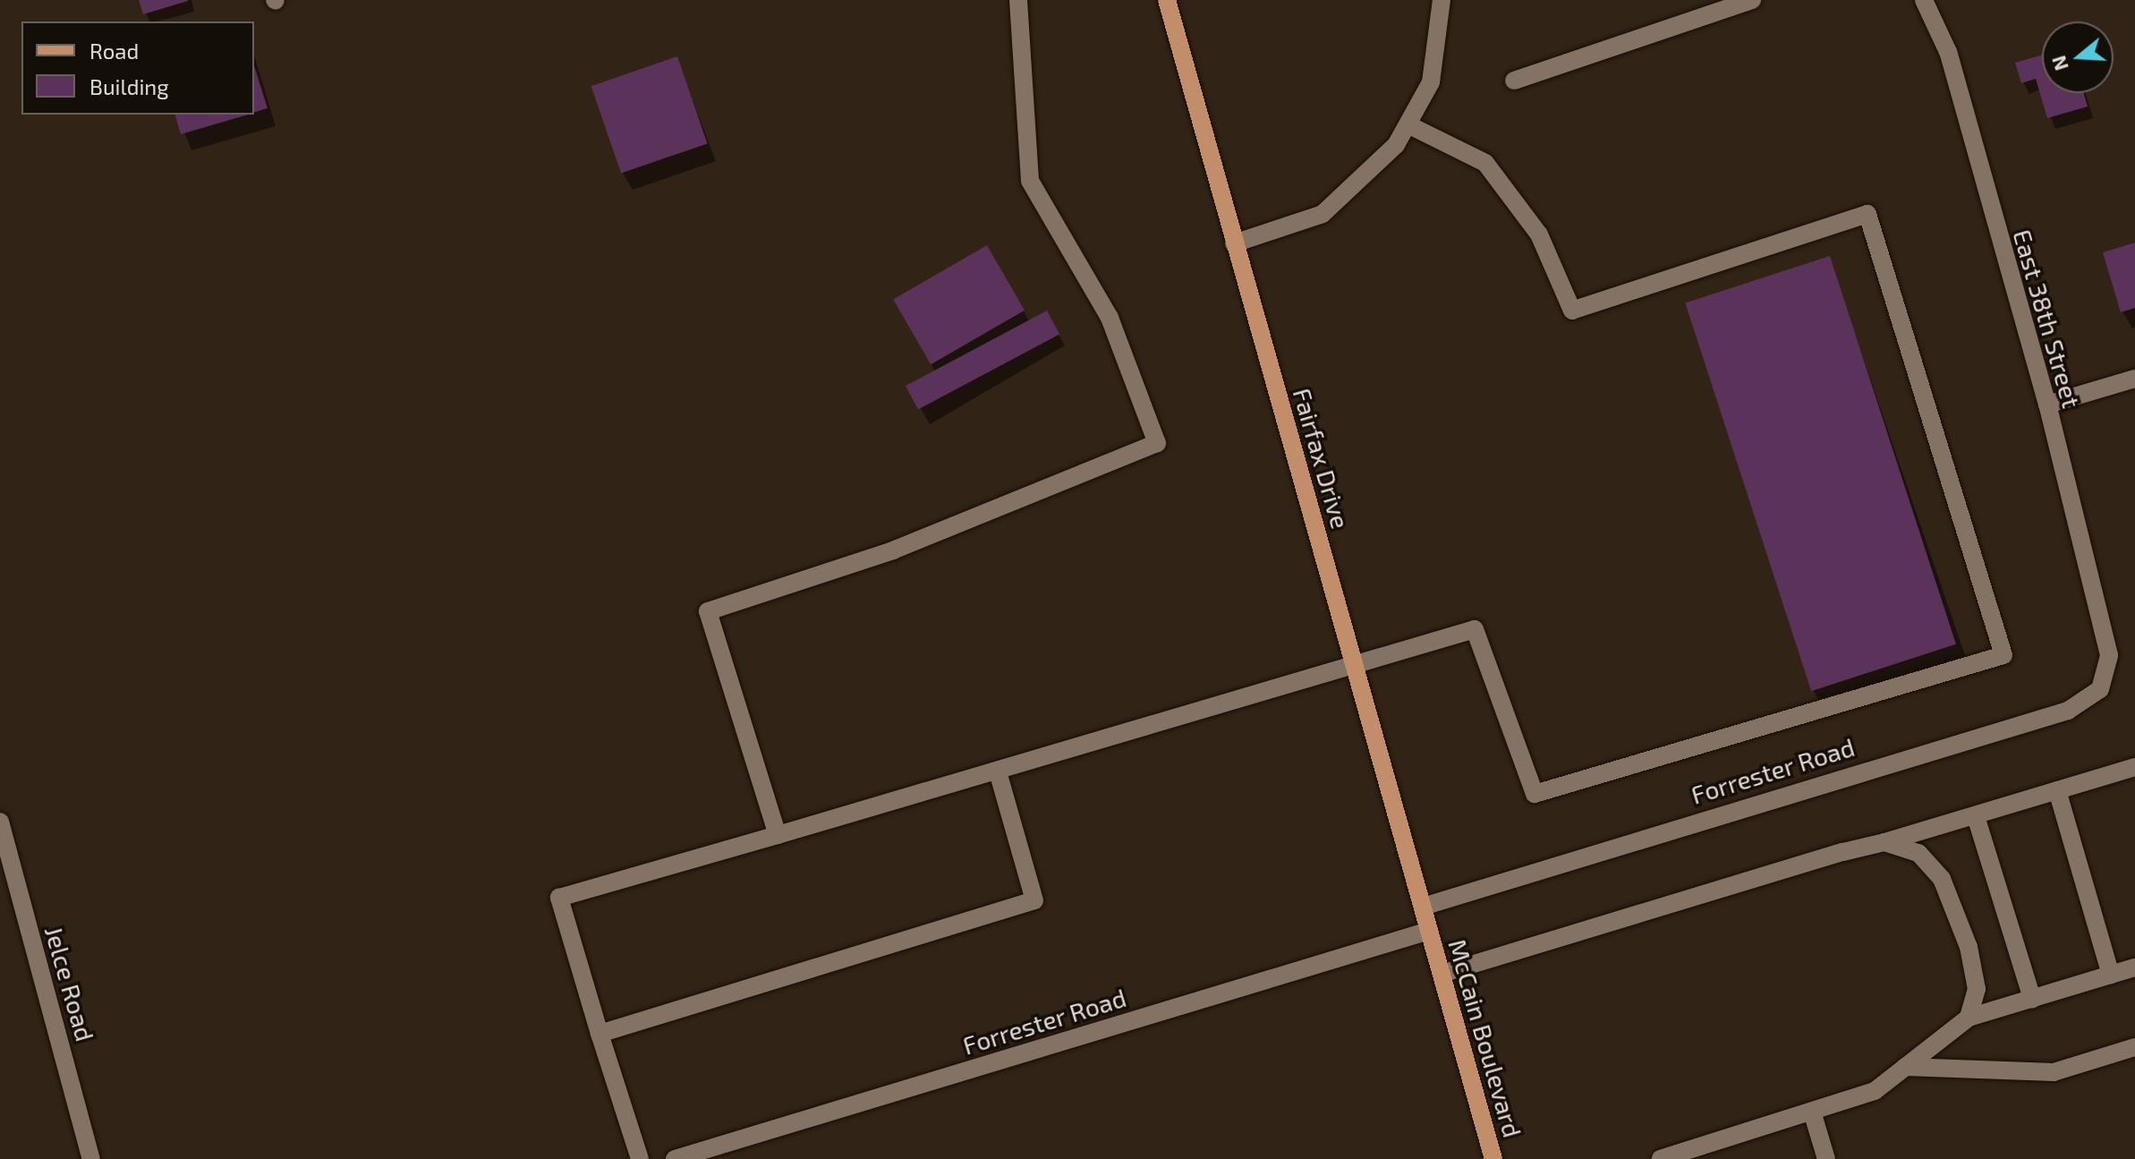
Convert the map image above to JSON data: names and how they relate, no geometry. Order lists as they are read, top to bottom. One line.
{"streets":{"main road":["Fairfax Drive","McCain Boulevard"],"street":["East 38th Street","Forrester Road","Jelce Road"]},"crossings":[["East 38th Street","Forrester Road"],["Fairfax Drive","Forrester Road"],["Fairfax Drive","McCain Boulevard"],["Forrester Road","McCain Boulevard"]],"legend":["Road","Building"],"north":"left"}
